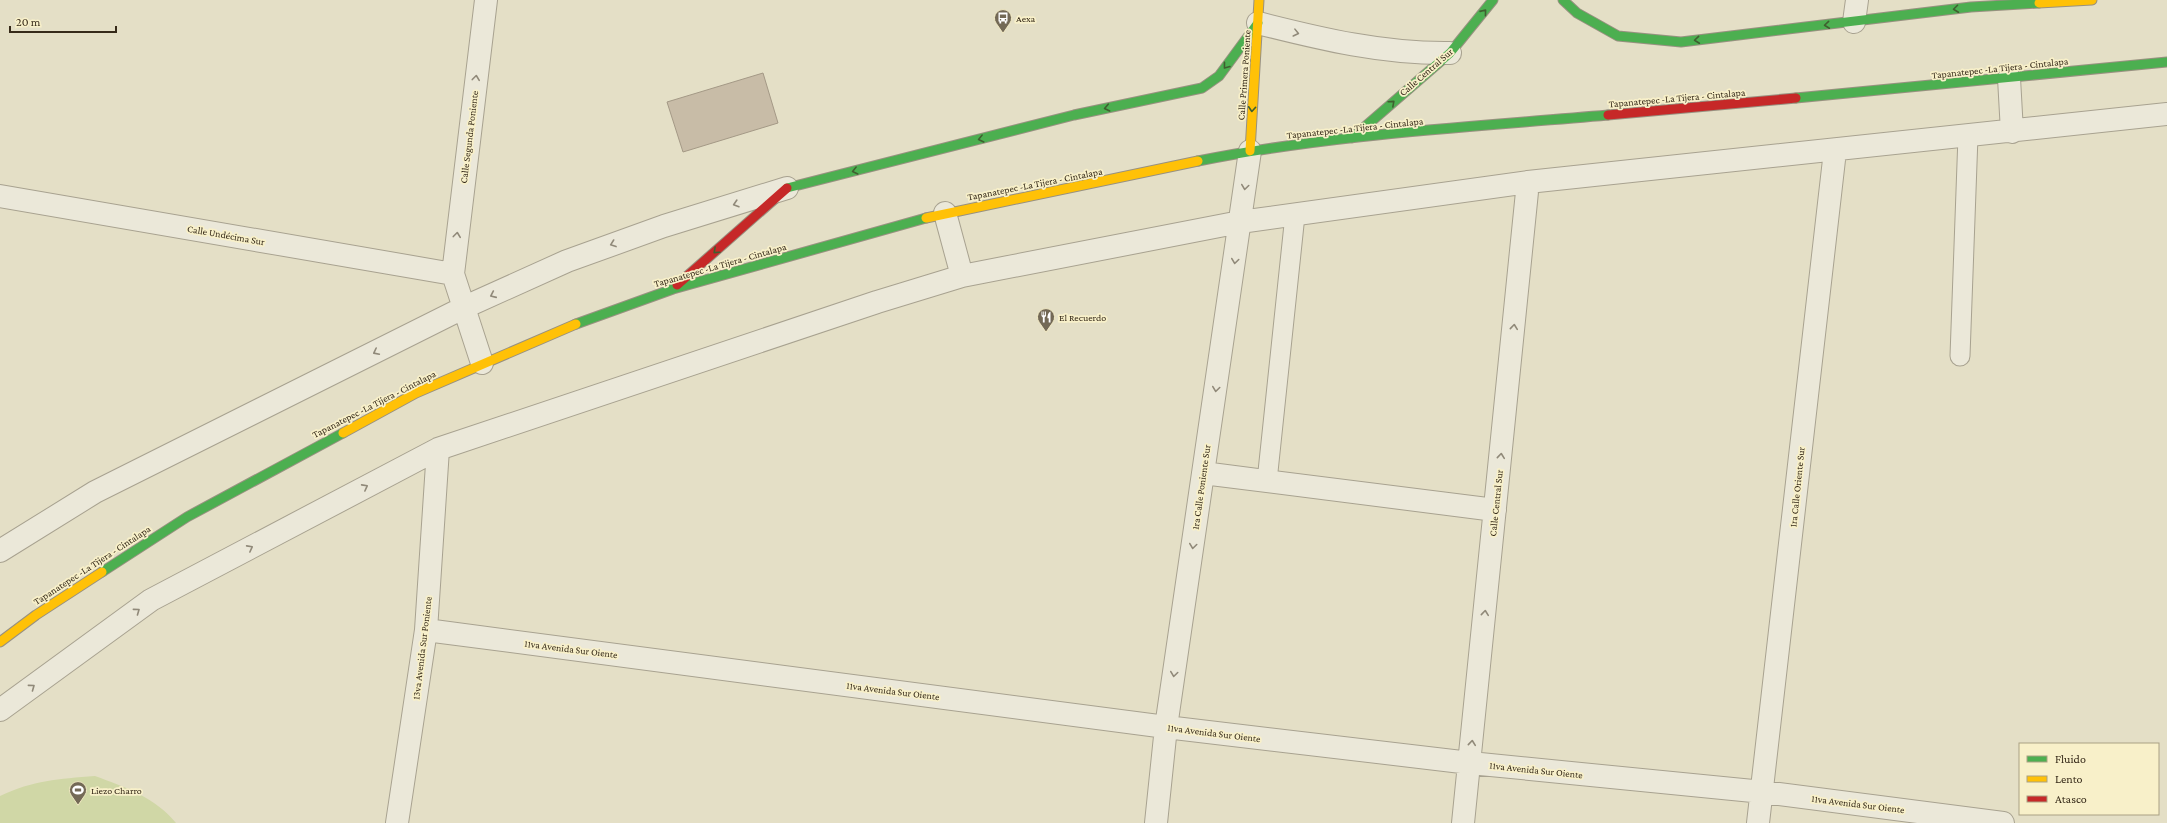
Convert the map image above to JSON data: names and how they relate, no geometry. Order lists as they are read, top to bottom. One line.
{"streets":{"main road":["Tapanatepec -La Tijera - Cintalapa","Calle Central Sur","Calle Primera Poniente"],"street":["Calle Segunda Poniente","Calle Undécima Sur","1ra Calle Poniente Sur","1ra Calle Oriente Sur","13va Avenida Sur Poniente","11va Avenida Sur Oiente"]},"crossings":[["Tapanatepec -La Tijera - Cintalapa","Calle Central Sur"],["Tapanatepec -La Tijera - Cintalapa","Calle Primera Poniente"],["Tapanatepec -La Tijera - Cintalapa","1ra Calle Poniente Sur"],["Calle Central Sur","11va Avenida Sur Oiente"],["Calle Primera Poniente","1ra Calle Poniente Sur"],["Calle Segunda Poniente","Calle Undécima Sur"],["1ra Calle Poniente Sur","11va Avenida Sur Oiente"],["1ra Calle Oriente Sur","11va Avenida Sur Oiente"],["13va Avenida Sur Poniente","11va Avenida Sur Oiente"]],"one_way":["Calle Central Sur","Calle Primera Poniente","Calle Segunda Poniente","1ra Calle Poniente Sur"],"places":{"bus stop":["Aexa"],"restaurant":["El Recuerdo"],"sports":["Liezo Charro"]},"legend":["Fluido","Lento","Atasco"],"scale_bar":"20 m"}
